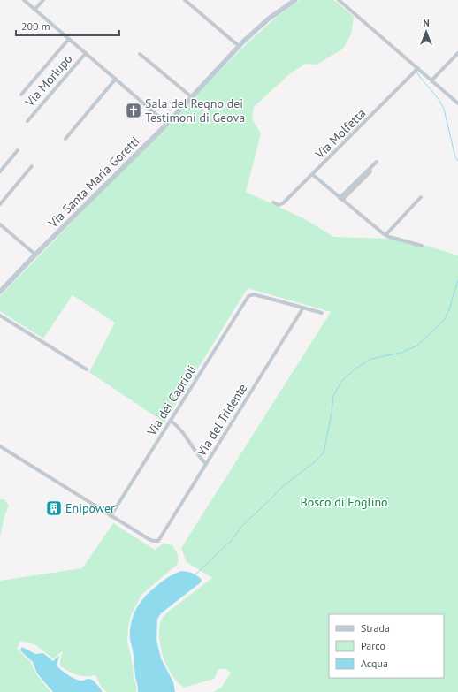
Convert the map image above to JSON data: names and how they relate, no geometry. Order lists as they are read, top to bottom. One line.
{"streets":{"main road":["Via Santa Maria Goretti"],"street":["Via Morlupo","Via Molfetta","Via dei Caprioli","Via del Tridente"]},"crossings":[["Via dei Caprioli","Via del Tridente"]],"parks":["Bosco di Foglino"],"places":{"church":["Sala del Regno dei Testimoni di Geova"],"building":["Enipower"]},"legend":["Strada","Parco","Acqua"],"scale_bar":"200 m","north":"top"}
